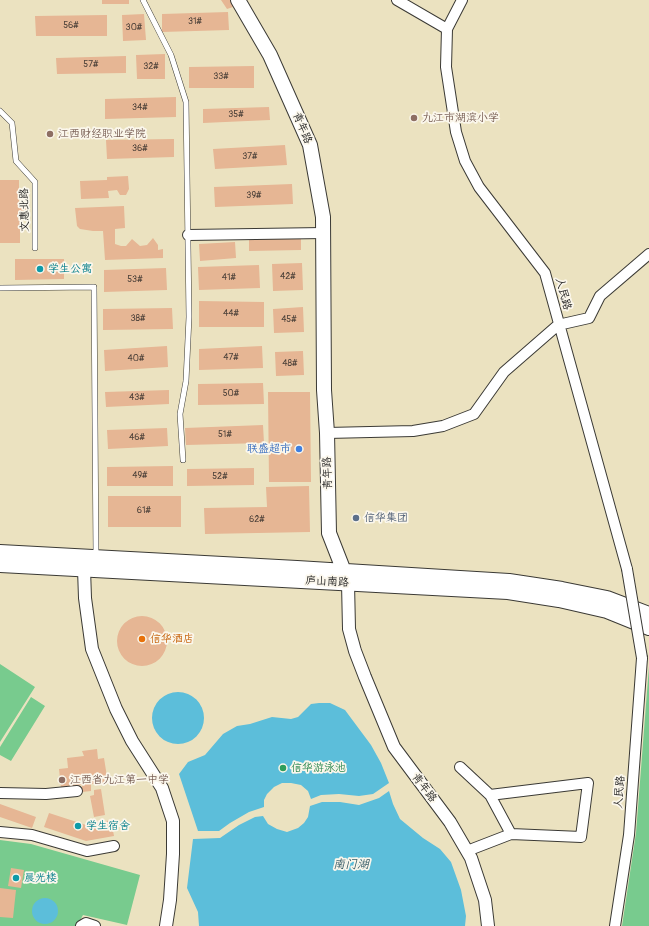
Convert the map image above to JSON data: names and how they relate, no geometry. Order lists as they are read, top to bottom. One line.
{"streets":{"main road":["青年路","庐山南路"],"street":["人民路"],"lane":["文惠北路"]},"crossings":[["青年路","庐山南路"]],"water":["南门湖"],"places":["九江市湖滨小学","江西财经职业学院","学生公寓","联盛超市","信华集团","信华酒店","信华游泳池","江西省九江第一中学","学生宿舍","晨光楼"],"house_numbers":["31#","56#","30#","57#","32#","33#","34#","35#","36#","37#","39#","42#","41#","53#","44#","38#","45#","47#","40#","48#","50#","43#","51#","46#","49#","52#","61#","62#"]}
